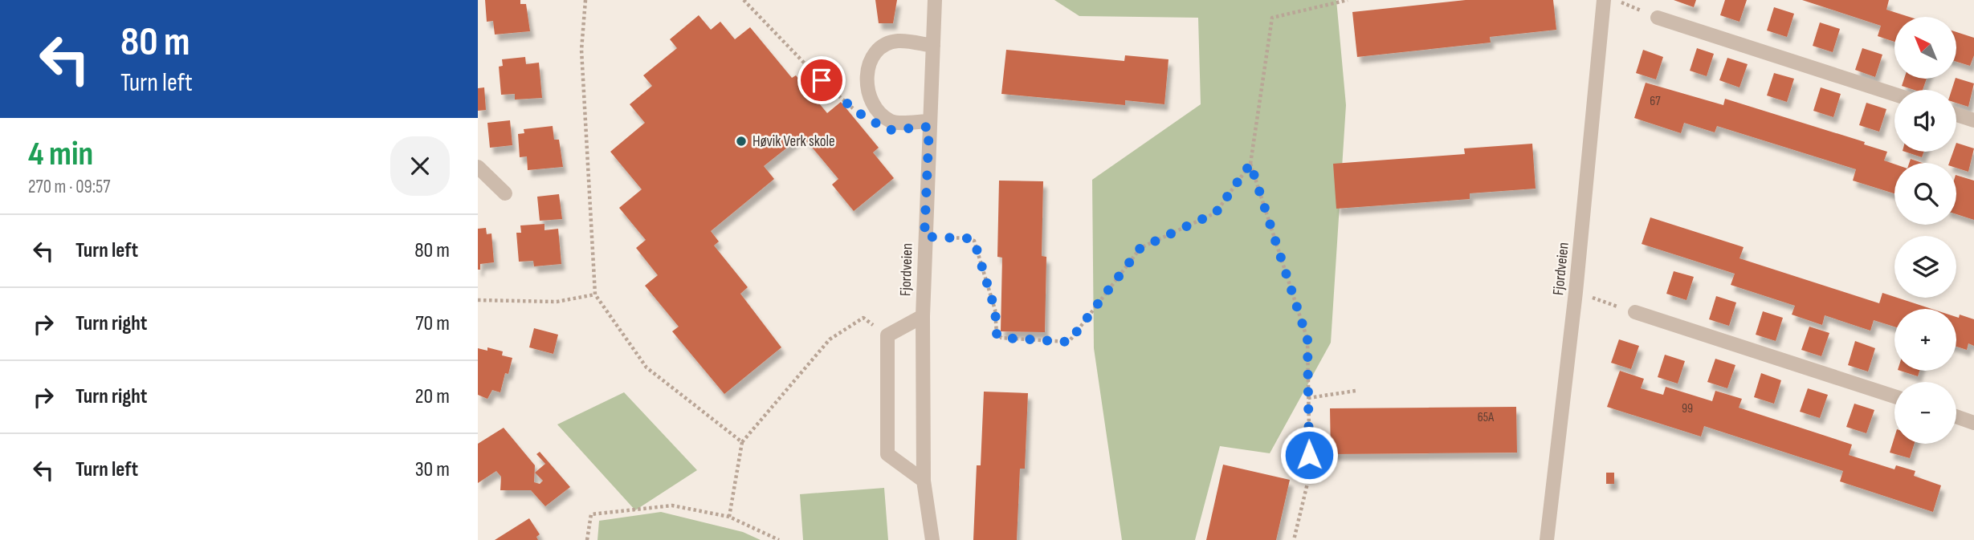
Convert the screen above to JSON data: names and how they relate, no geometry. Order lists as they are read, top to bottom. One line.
{"streets":{"street":["Fjordveien"]},"places":["Høvik Verk skole"],"house_numbers":["67","99","65A"],"north":"top left","page":{"turn":["80 m","Turn left"],"map_buttons":["+","−"],"heading":["4 min","270 m · 09:57"],"list":[{"name":"Turn left","value":"80 m"},{"name":"Turn right","value":"70 m"},{"name":"Turn right","value":"20 m"},{"name":"Turn left","value":"30 m"}]}}
